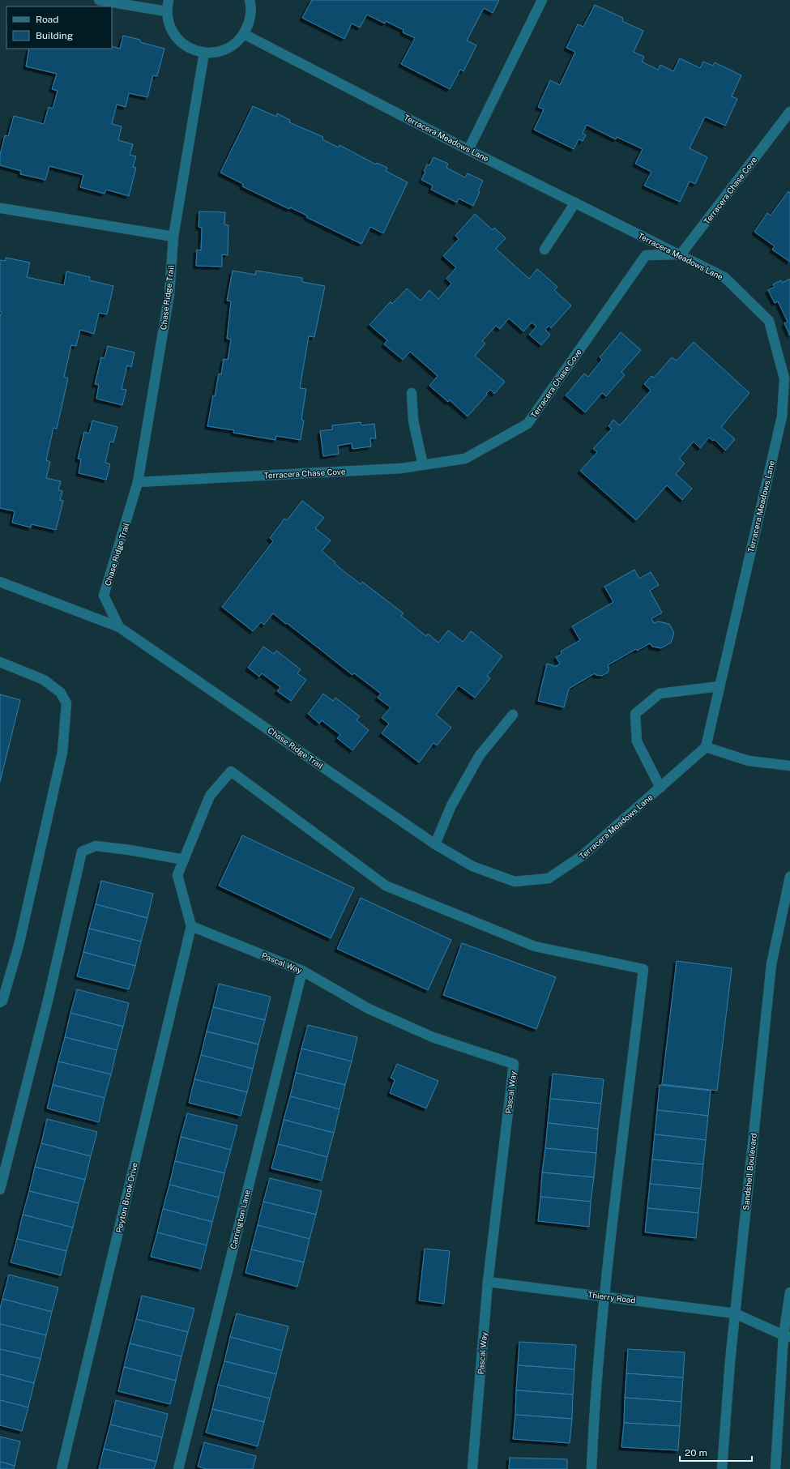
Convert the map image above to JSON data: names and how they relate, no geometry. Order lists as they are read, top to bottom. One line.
{"streets":{"street":["Terracera Meadows Lane","Terracera Chase Cove","Chase Ridge Trail","Pascal Way","Sandshell Boulevard","Peyton Brook Drive","Carrington Lane","Thierry Road"]},"crossings":[["Terracera Meadows Lane","Terracera Chase Cove"],["Terracera Meadows Lane","Chase Ridge Trail"],["Terracera Chase Cove","Chase Ridge Trail"],["Pascal Way","Peyton Brook Drive"],["Pascal Way","Carrington Lane"],["Pascal Way","Thierry Road"],["Sandshell Boulevard","Thierry Road"]],"legend":["Road","Building"],"scale_bar":"20 m"}
